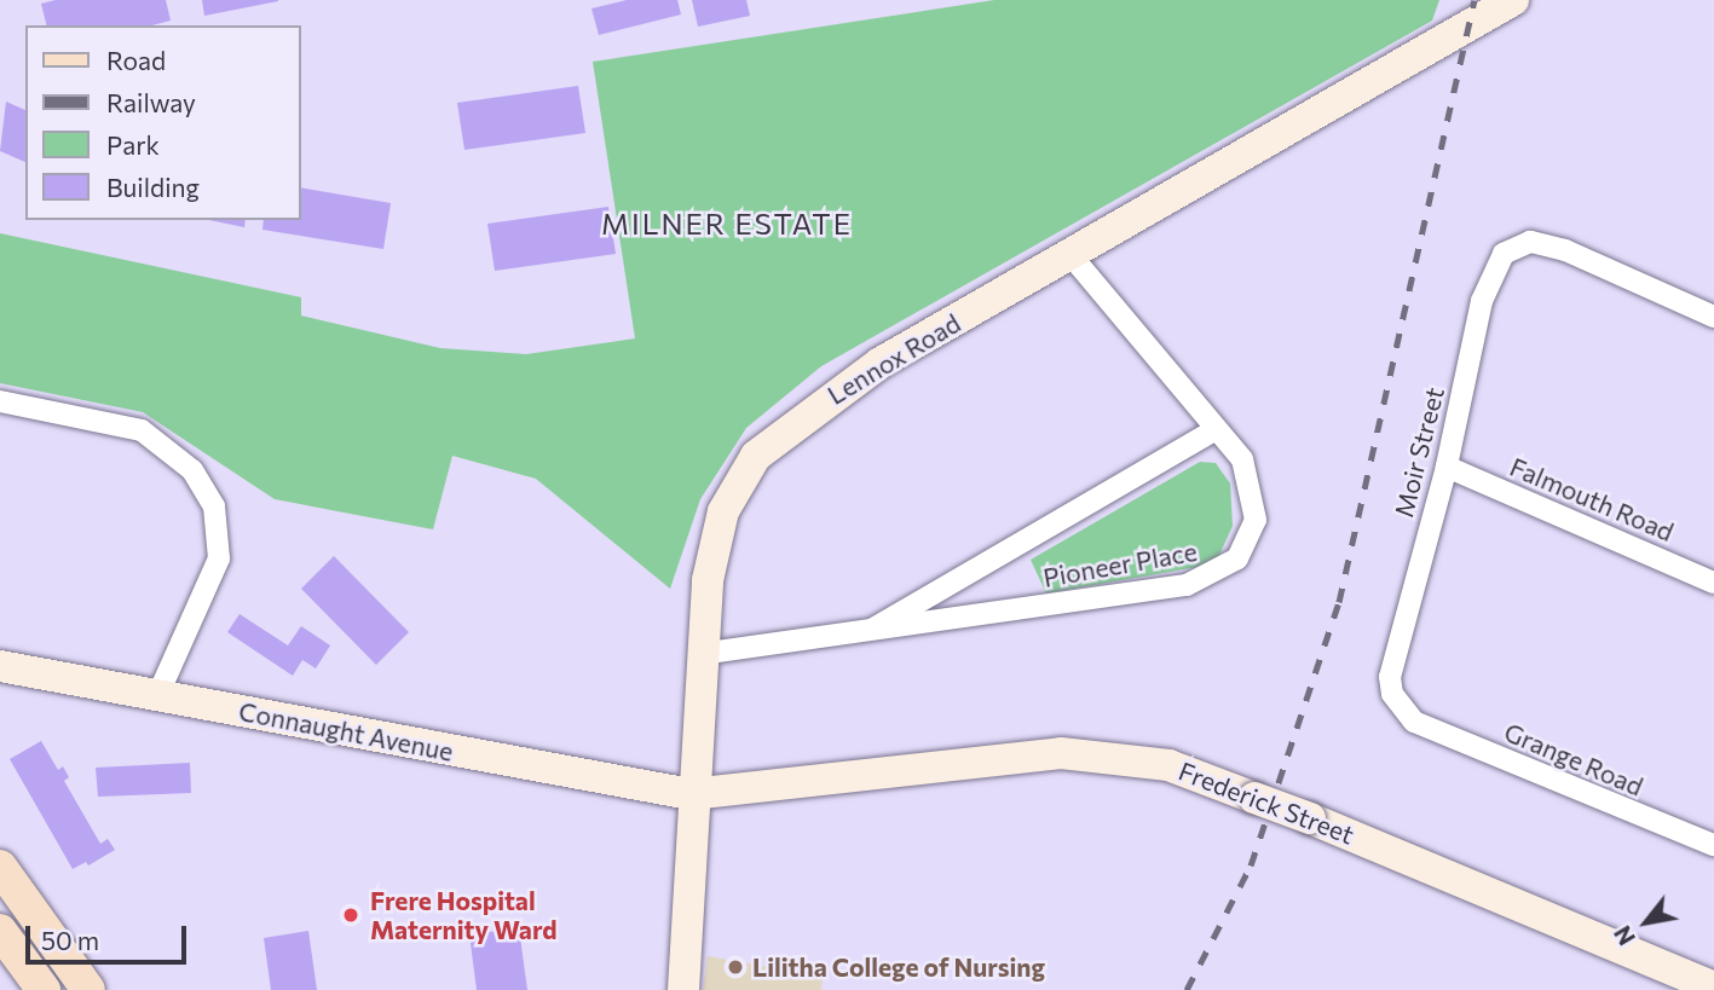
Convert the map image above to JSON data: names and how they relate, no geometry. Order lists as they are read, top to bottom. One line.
{"streets":{"street":["Lennox Road","Moir Street","Falmouth Road","Pioneer Place","Connaught Avenue","Grange Road","Frederick Street"]},"crossings":[["Lennox Road","Pioneer Place"],["Lennox Road","Connaught Avenue"],["Lennox Road","Frederick Street"],["Moir Street","Falmouth Road"],["Moir Street","Grange Road"],["Connaught Avenue","Frederick Street"]],"districts":["MILNER ESTATE"],"places":["Frere Hospital Maternity Ward","Lilitha College of Nursing"],"legend":["Road","Railway","Park","Building"],"scale_bar":"50 m","north":"bottom left"}
